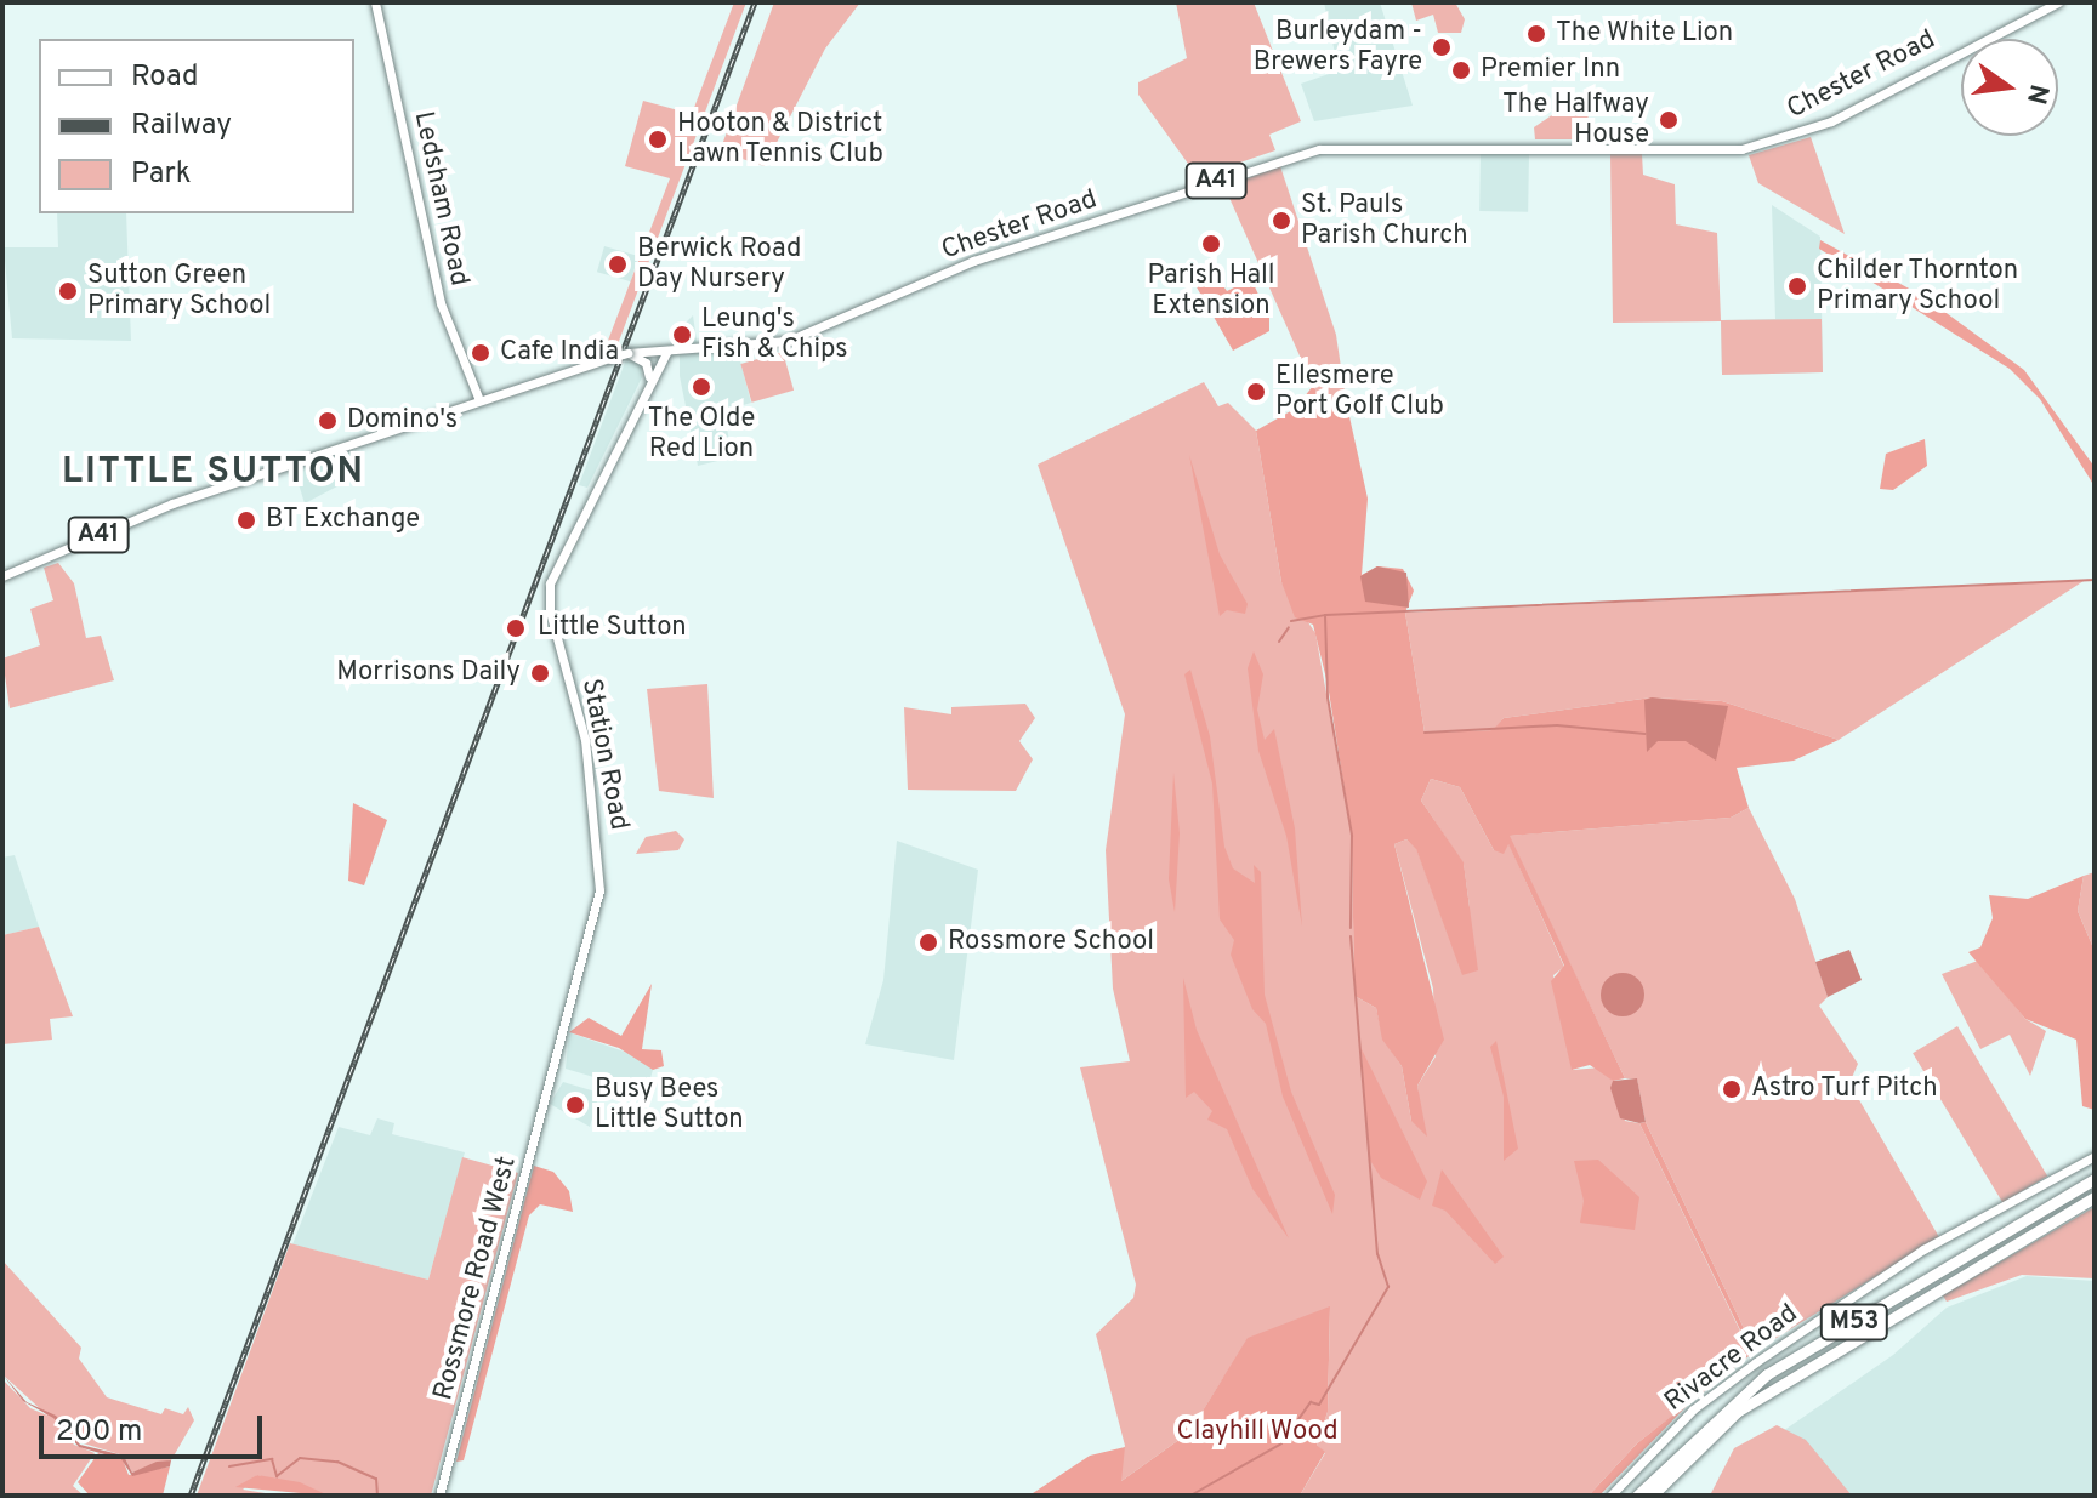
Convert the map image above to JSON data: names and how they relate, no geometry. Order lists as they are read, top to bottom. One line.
{"streets":{"highway":["M53"],"main road":["Chester Road","A41","Ledsham Road","Station Road","Rossmore Road West","Rivacre Road"]},"crossings":[["Chester Road","Ledsham Road"],["Chester Road","Station Road"],["Station Road","Rossmore Road West"]],"districts":["LITTLE SUTTON"],"parks":["Clayhill Wood"],"places":["The White Lion","Burleydam - Brewers Fayre","Premier Inn","The Halfway House","Hooton & District Lawn Tennis Club","St. Pauls Parish Church","Parish Hall Extension","Berwick Road Day Nursery","Childer Thornton Primary School","Sutton Green Primary School","Leung's Fish & Chips","Cafe India","The Olde Red Lion","Ellesmere Port Golf Club","Domino's","BT Exchange","Little Sutton","Morrisons Daily","Rossmore School","Astro Turf Pitch","Busy Bees Little Sutton"],"legend":["Road","Railway","Park"],"scale_bar":"200 m","north":"right"}
